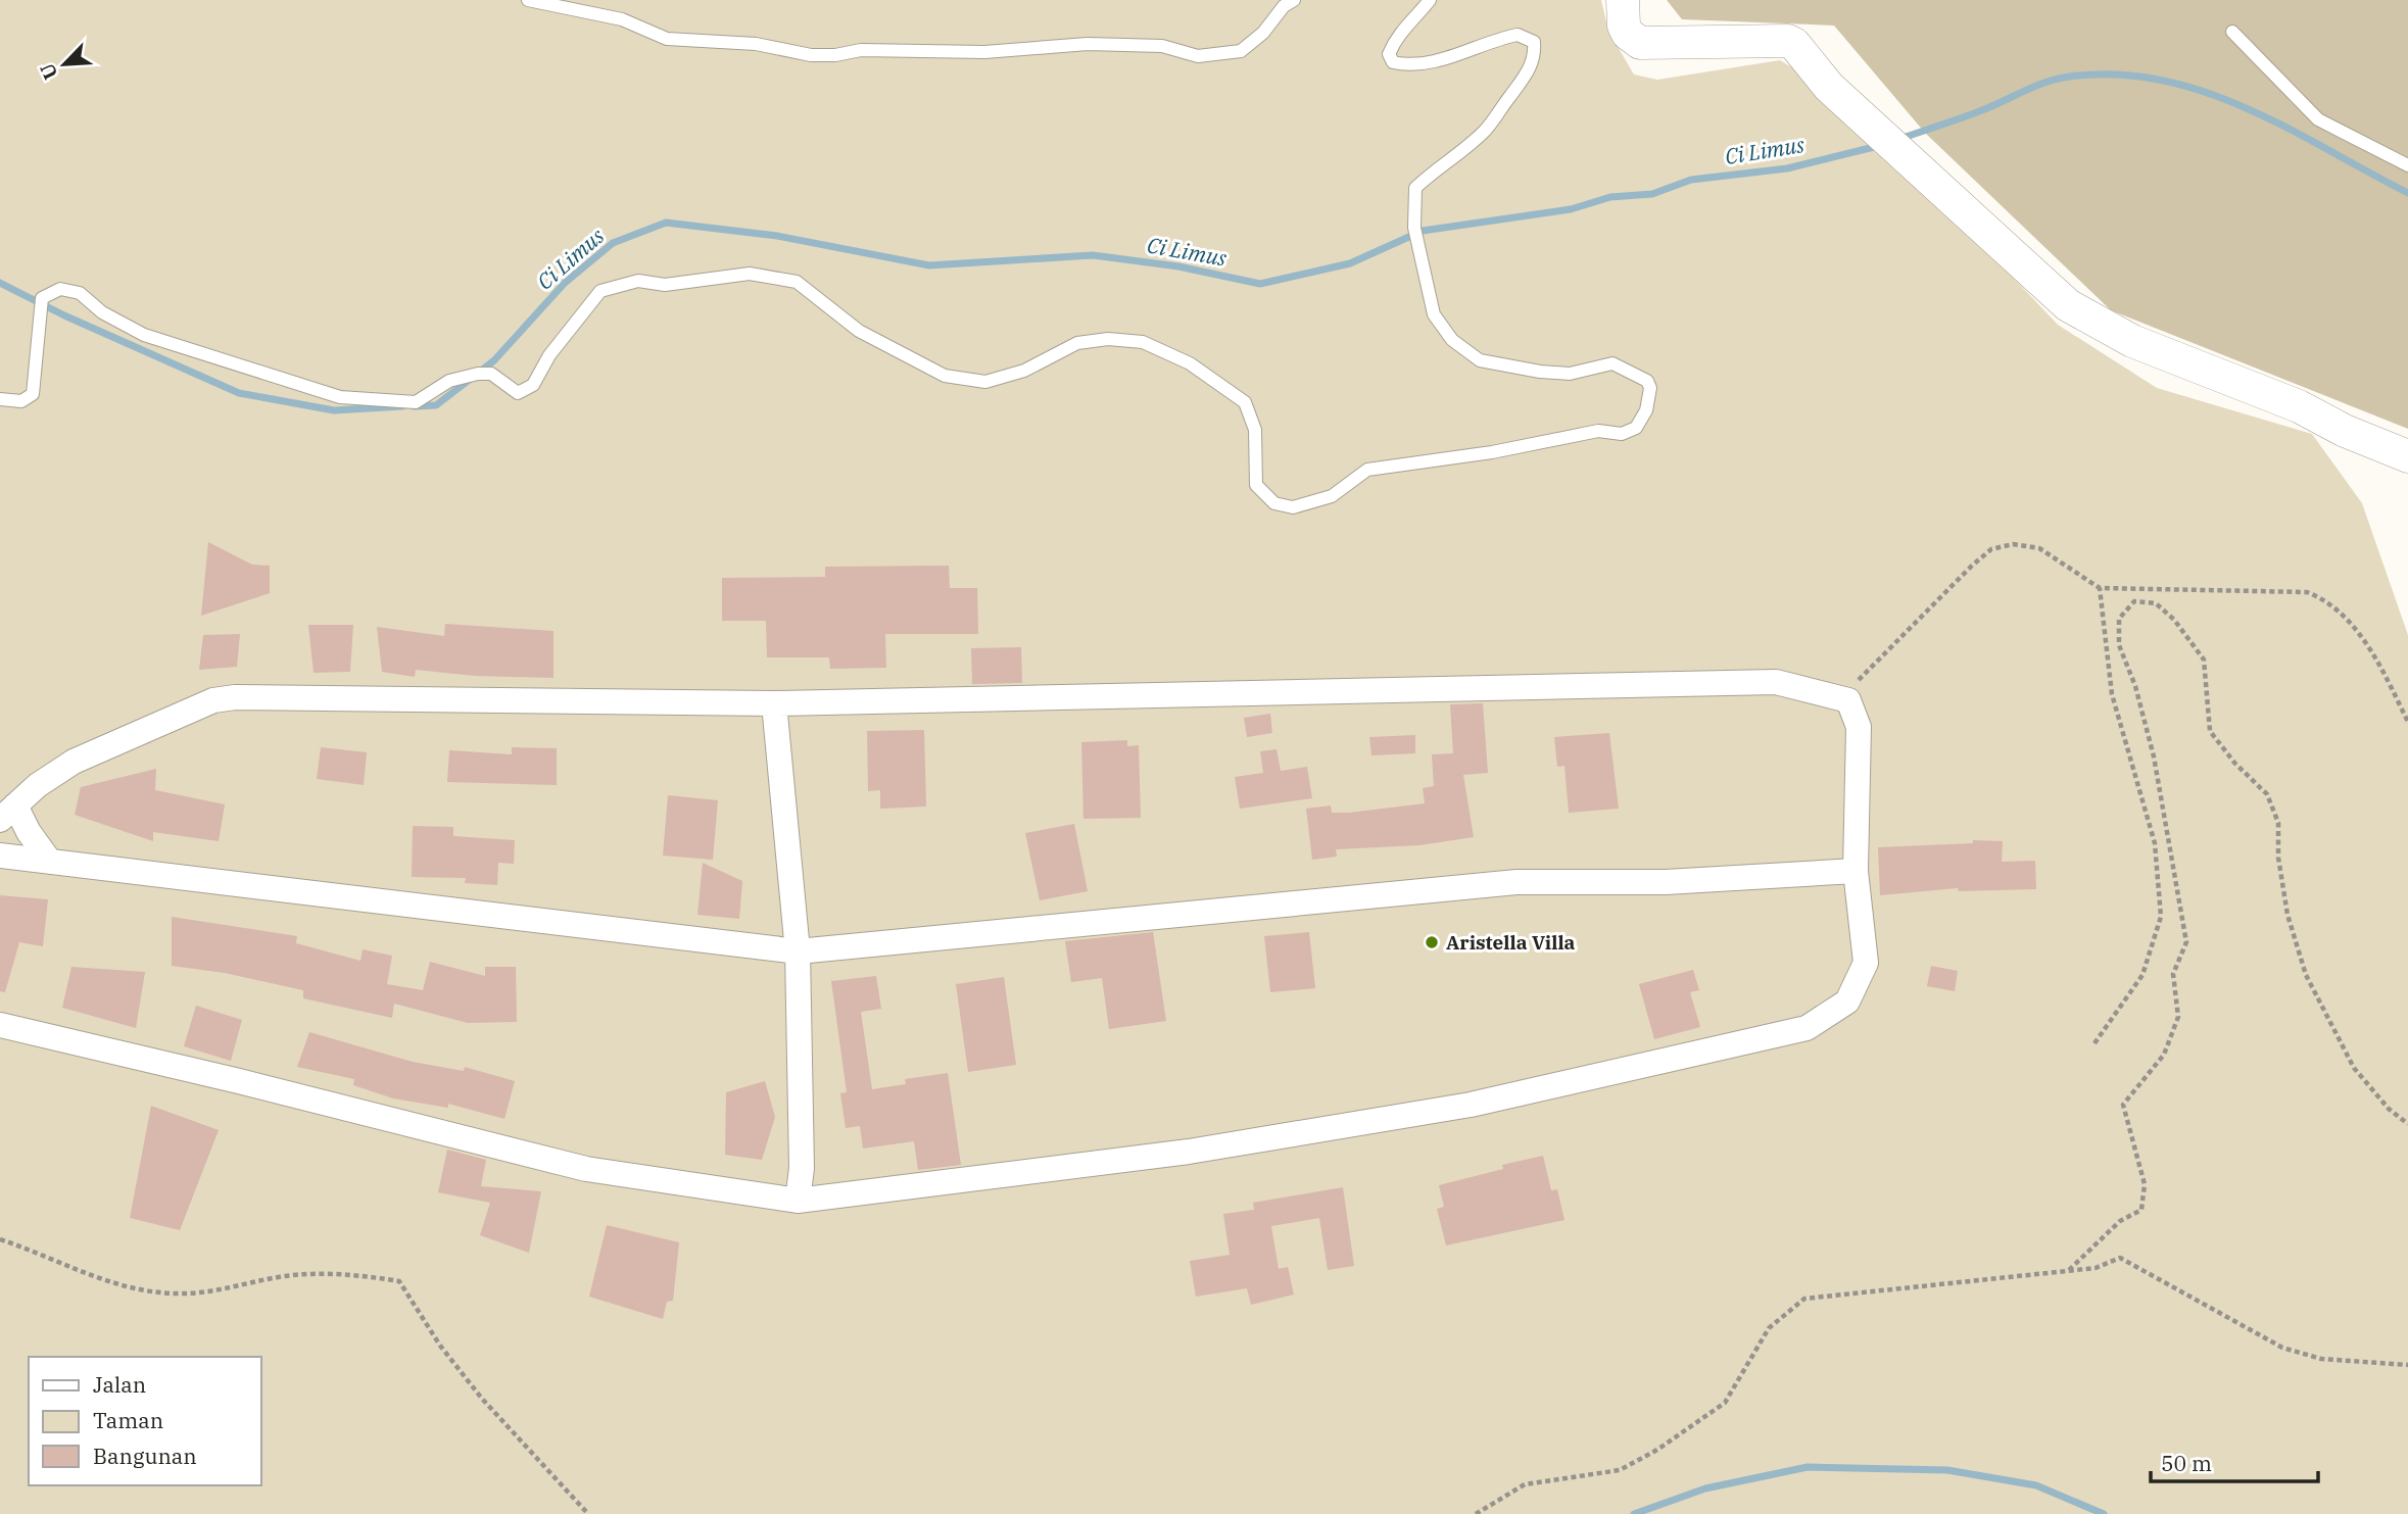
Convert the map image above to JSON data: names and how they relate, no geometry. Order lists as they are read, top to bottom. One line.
{"water":["Ci Limus"],"places":["Aristella Villa"],"legend":["Jalan","Taman","Bangunan"],"scale_bar":"50 m","north":"bottom left"}
